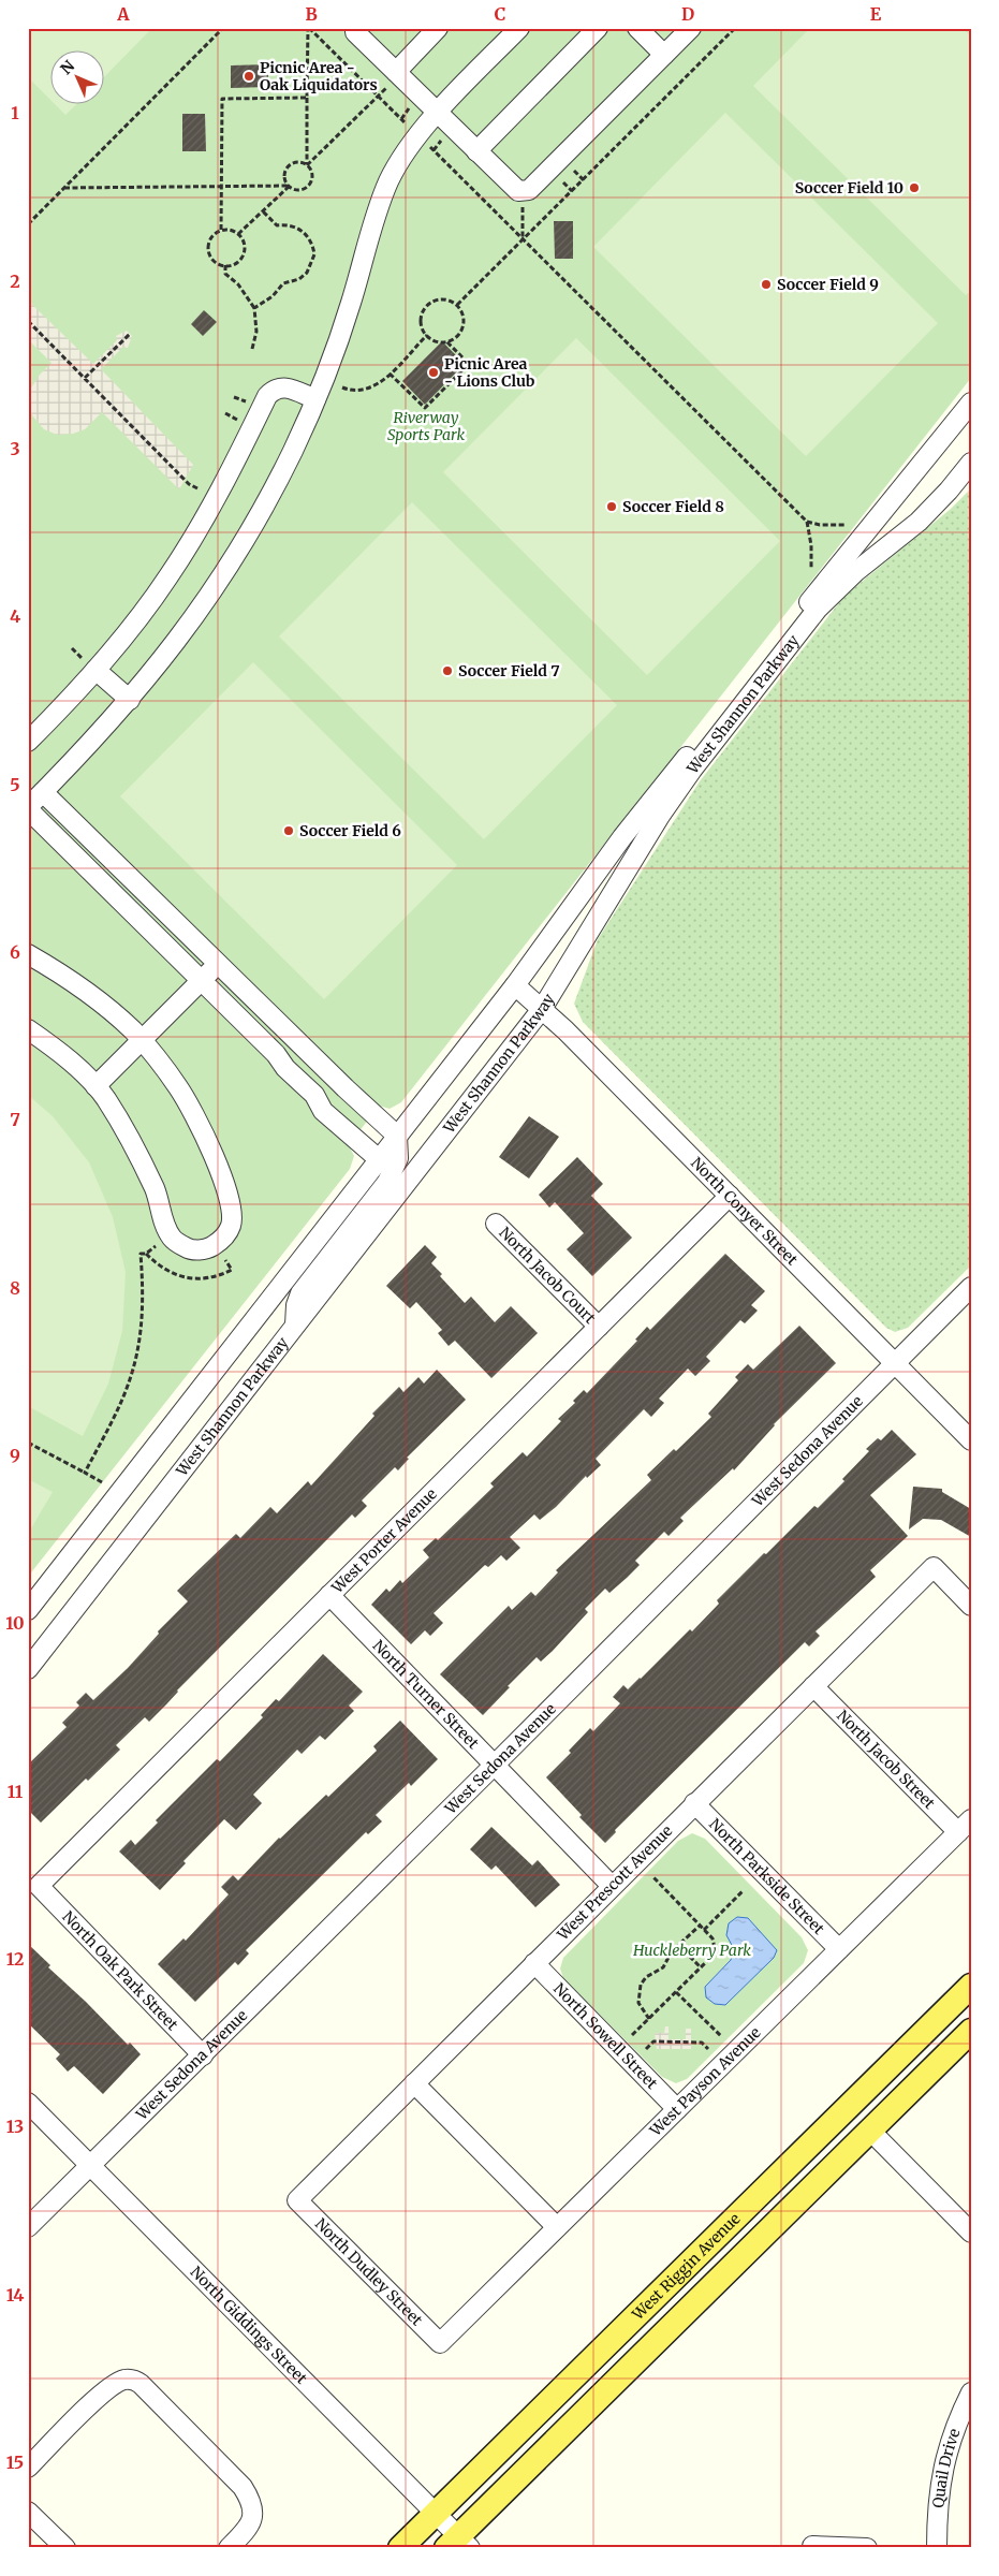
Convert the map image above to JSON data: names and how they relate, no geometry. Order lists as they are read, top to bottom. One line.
{"streets":{"main road":["West Riggin Avenue"],"street":["West Shannon Parkway","North Conyer Street","North Jacob Court","West Sedona Avenue","West Porter Avenue","North Turner Street","North Jacob Street","North Parkside Street","West Prescott Avenue","North Oak Park Street","North Sowell Street","West Payson Avenue","North Dudley Street","North Giddings Street","Quail Drive"]},"crossings":[["West Shannon Parkway","North Conyer Street"],["North Conyer Street","West Sedona Avenue"],["North Conyer Street","West Porter Avenue"],["North Jacob Court","West Porter Avenue"],["West Sedona Avenue","North Turner Street"],["West Sedona Avenue","North Oak Park Street"],["West Sedona Avenue","North Giddings Street"],["West Porter Avenue","North Turner Street"],["West Porter Avenue","North Oak Park Street"],["North Turner Street","West Prescott Avenue"],["North Jacob Street","West Prescott Avenue"],["North Jacob Street","West Payson Avenue"],["North Parkside Street","West Prescott Avenue"],["North Parkside Street","West Payson Avenue"],["West Prescott Avenue","North Sowell Street"],["West Prescott Avenue","North Dudley Street"],["North Sowell Street","West Payson Avenue"],["West Payson Avenue","North Dudley Street"],["West Riggin Avenue","North Giddings Street"]],"parks":["Riverway Sports Park","Huckleberry Park"],"places":["Picnic Area - Oak Liquidators","Soccer Field 10","Soccer Field 9","Picnic Area - Lions Club","Soccer Field 8","Soccer Field 7","Soccer Field 6"],"north":"top left","grid":{"columns":["A","B","C","D","E"],"rows":["1","2","3","4","5","6","7","8","9","10","11","12","13","14","15"]}}
